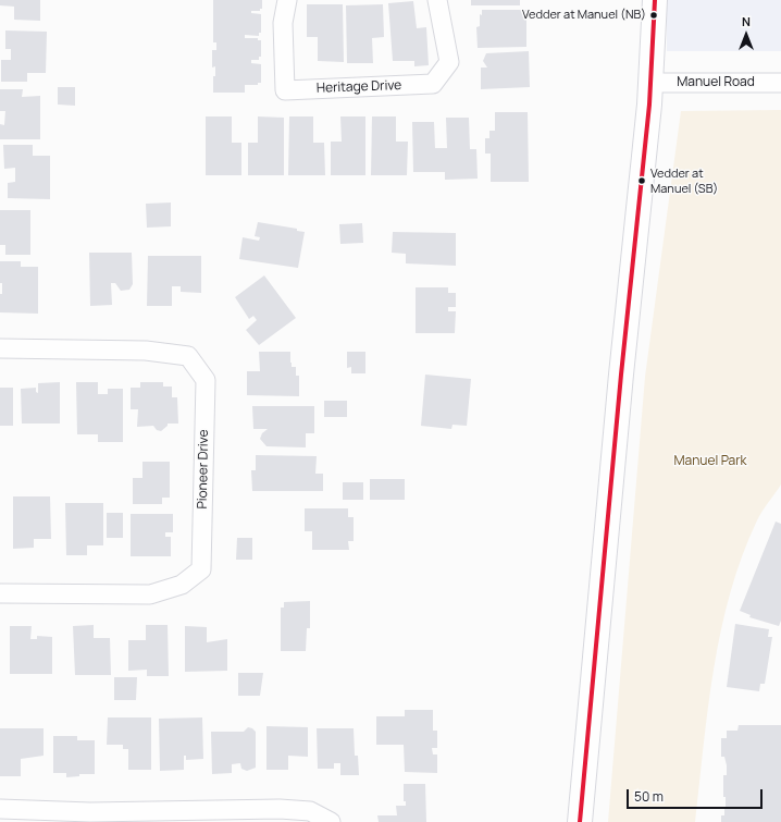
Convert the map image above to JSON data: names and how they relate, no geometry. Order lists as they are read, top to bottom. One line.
{"streets":{"street":["Manuel Road","Heritage Drive","Pioneer Drive"]},"parks":["Manuel Park"],"places":["Vedder at Manuel (NB)","Vedder at Manuel (SB)"],"scale_bar":"50 m","north":"top"}
